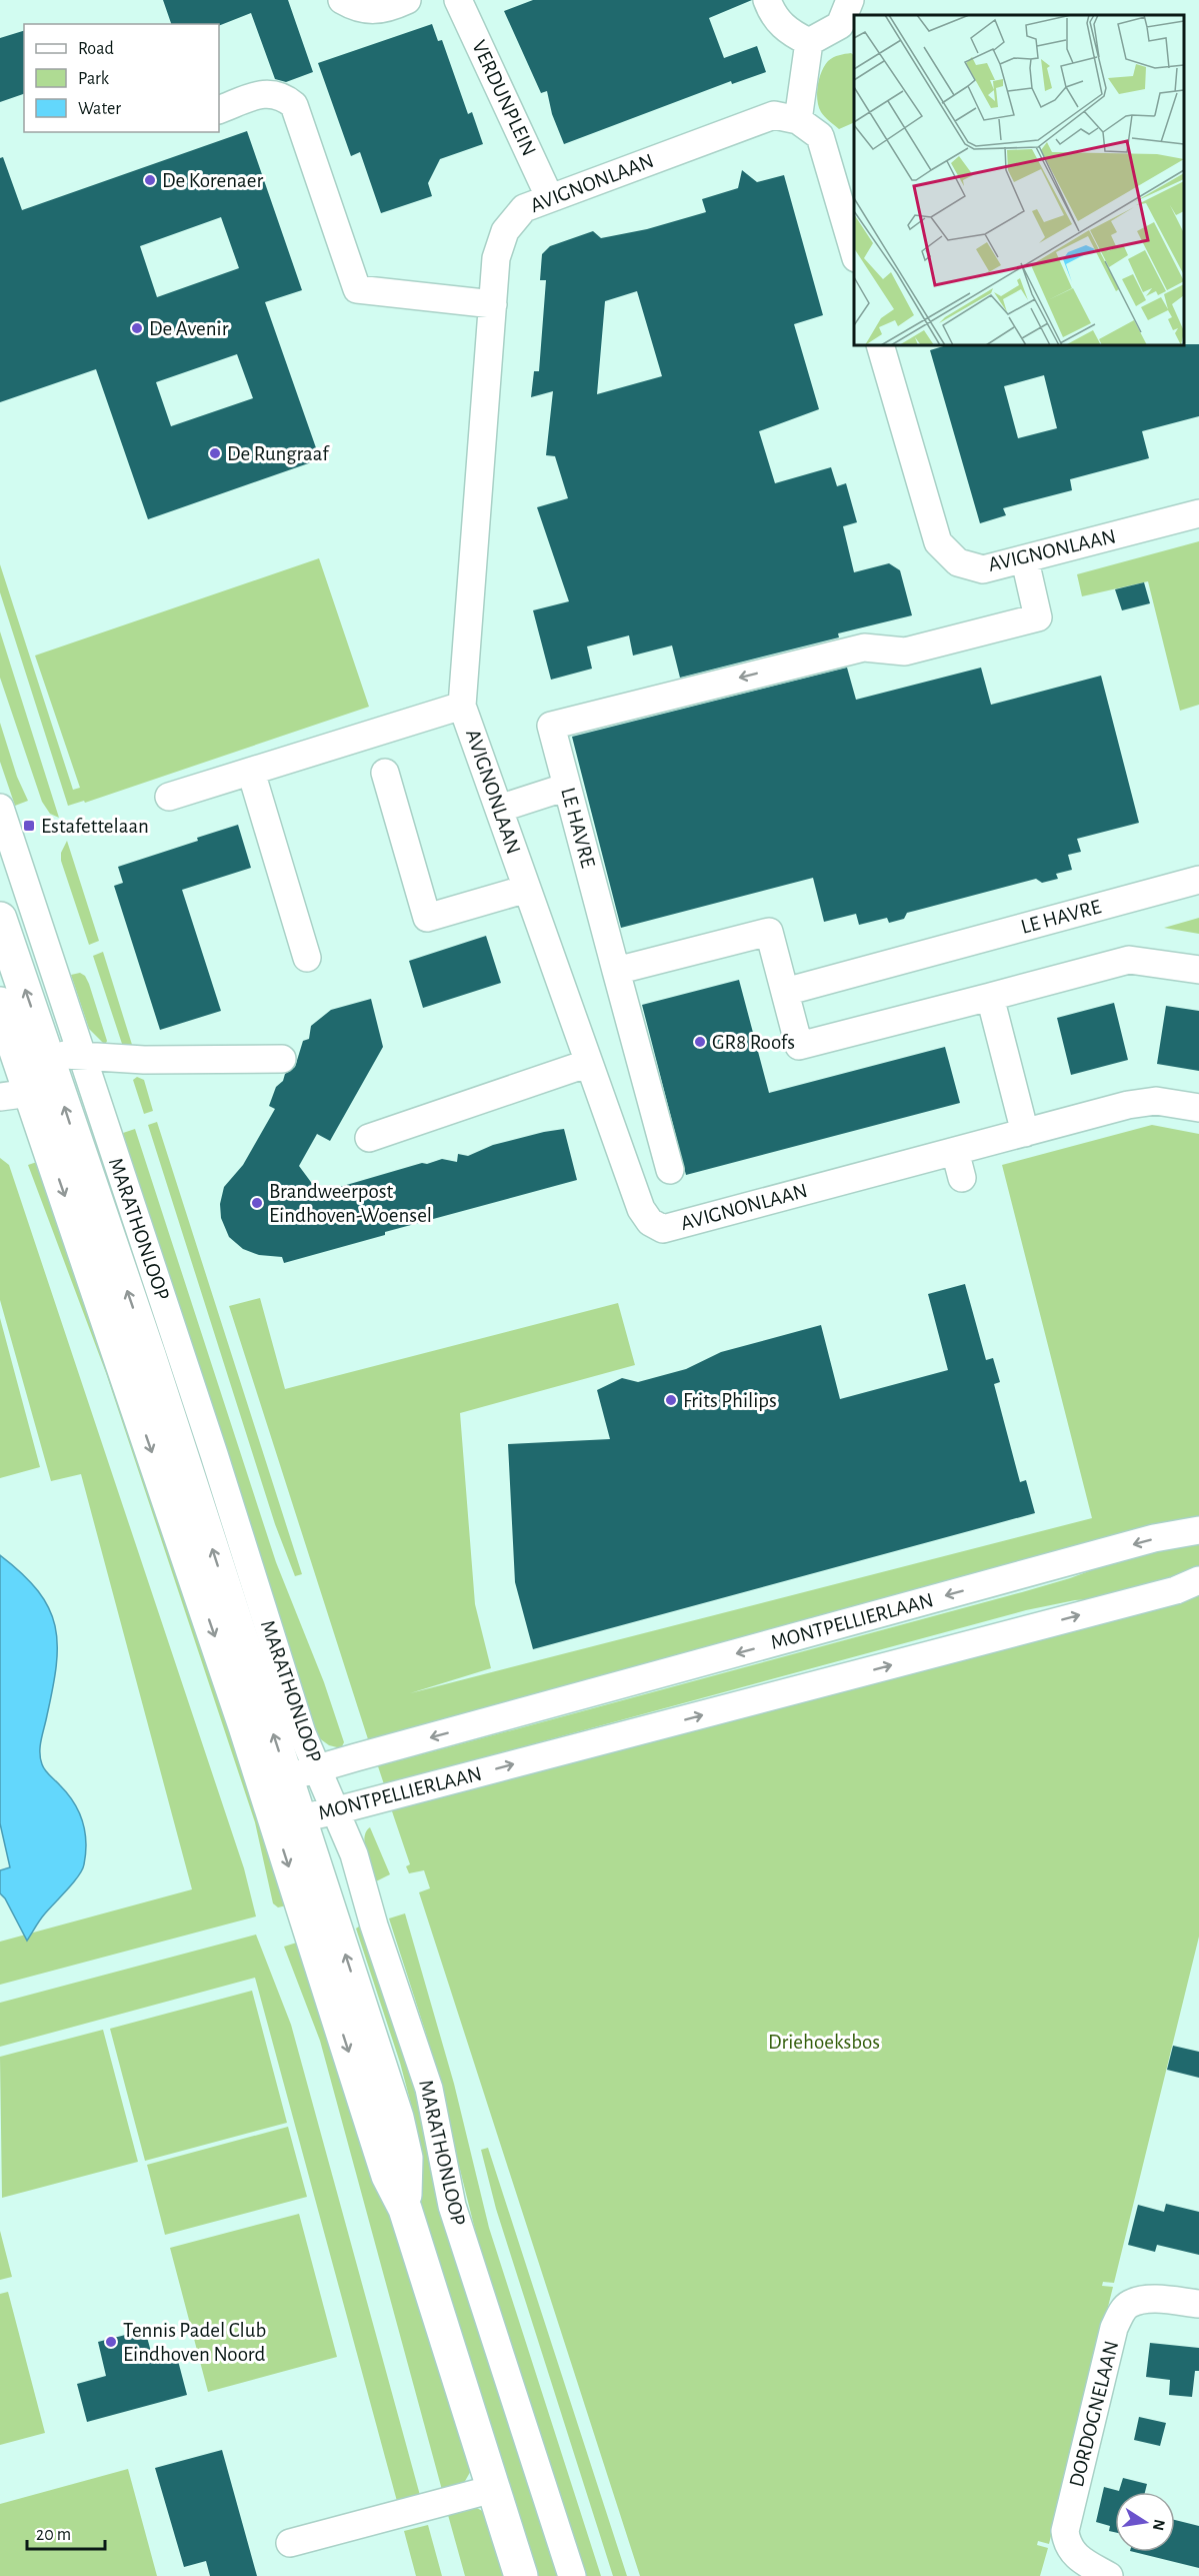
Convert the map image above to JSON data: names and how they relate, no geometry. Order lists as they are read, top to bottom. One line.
{"streets":{"main road":["MARATHONLOOP"],"street":["VERDUNPLEIN","AVIGNONLAAN","LE HAVRE","MONTPELLIERLAAN","DORDOGNELAAN"]},"crossings":[["VERDUNPLEIN","AVIGNONLAAN"],["AVIGNONLAAN","LE HAVRE"],["MARATHONLOOP","MONTPELLIERLAAN"]],"one_way":["LE HAVRE"],"parks":["Driehoeksbos"],"places":{"other":["De Korenaer","De Avenir","De Rungraaf","GR8 Roofs","Brandweerpost Eindhoven-Woensel","Frits Philips","Tennis Padel Club Eindhoven Noord"],"transit":["Estafettelaan"]},"legend":["Road","Park","Water"],"scale_bar":"20 m","north":"right"}
